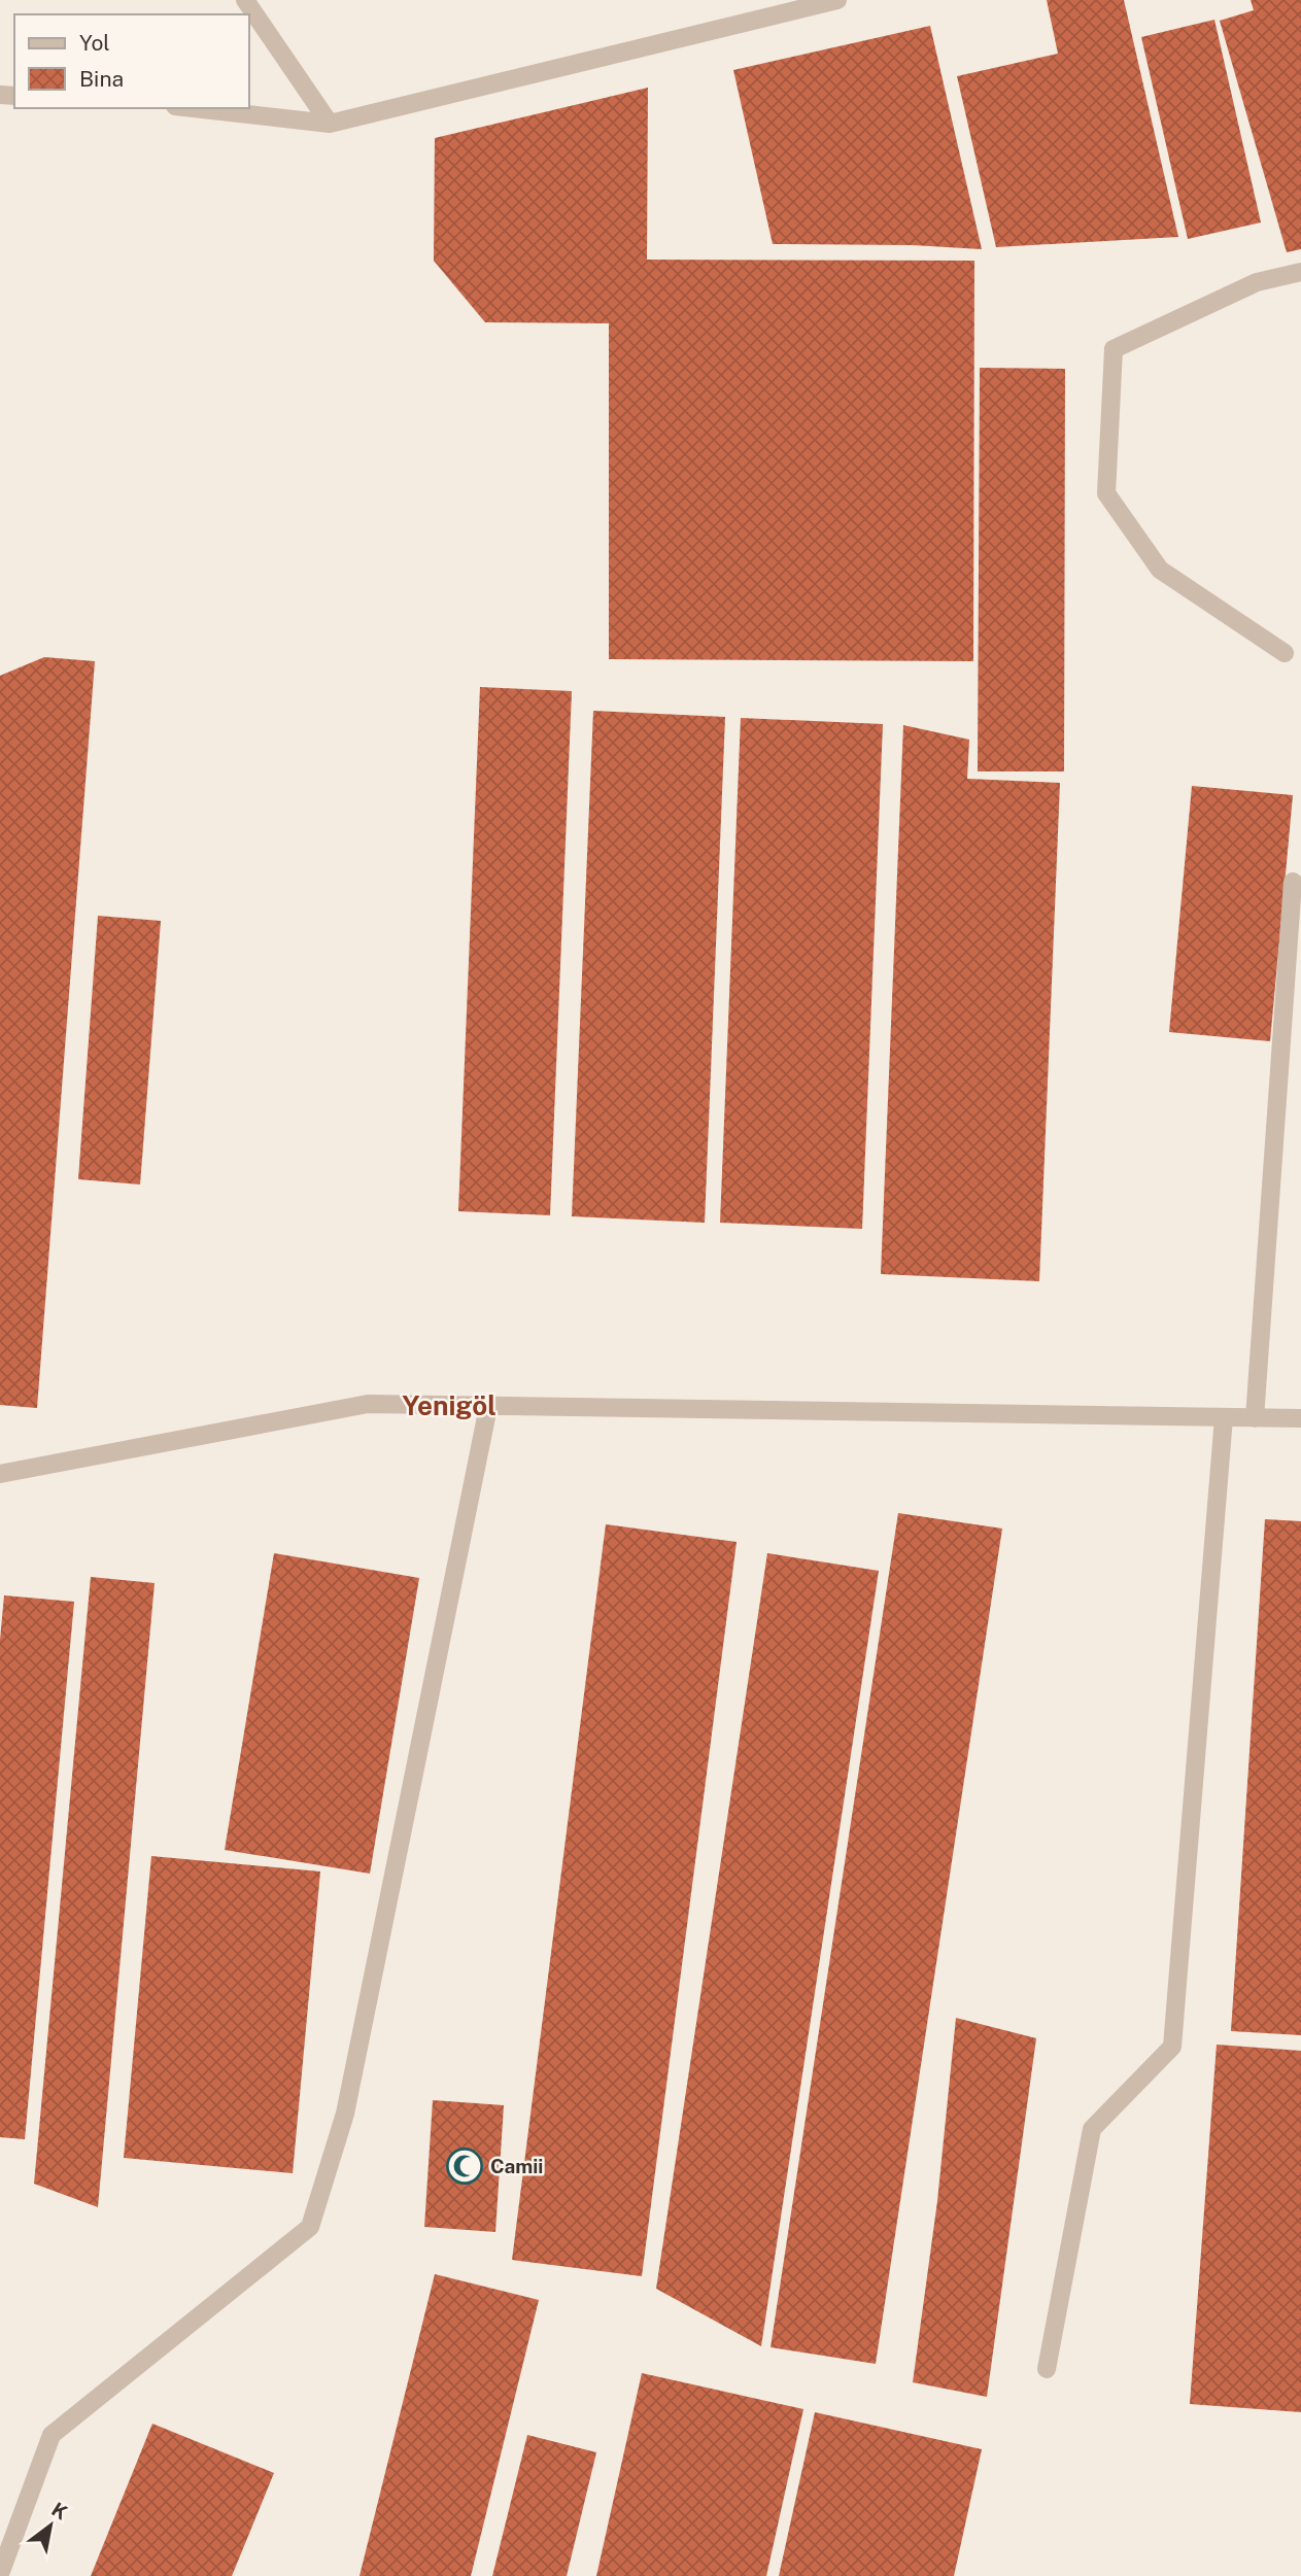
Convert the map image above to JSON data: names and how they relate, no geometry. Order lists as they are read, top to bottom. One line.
{"districts":["Yenigöl"],"places":{"mosque":["Camii"]},"legend":["Yol","Bina"],"north":"top right"}
